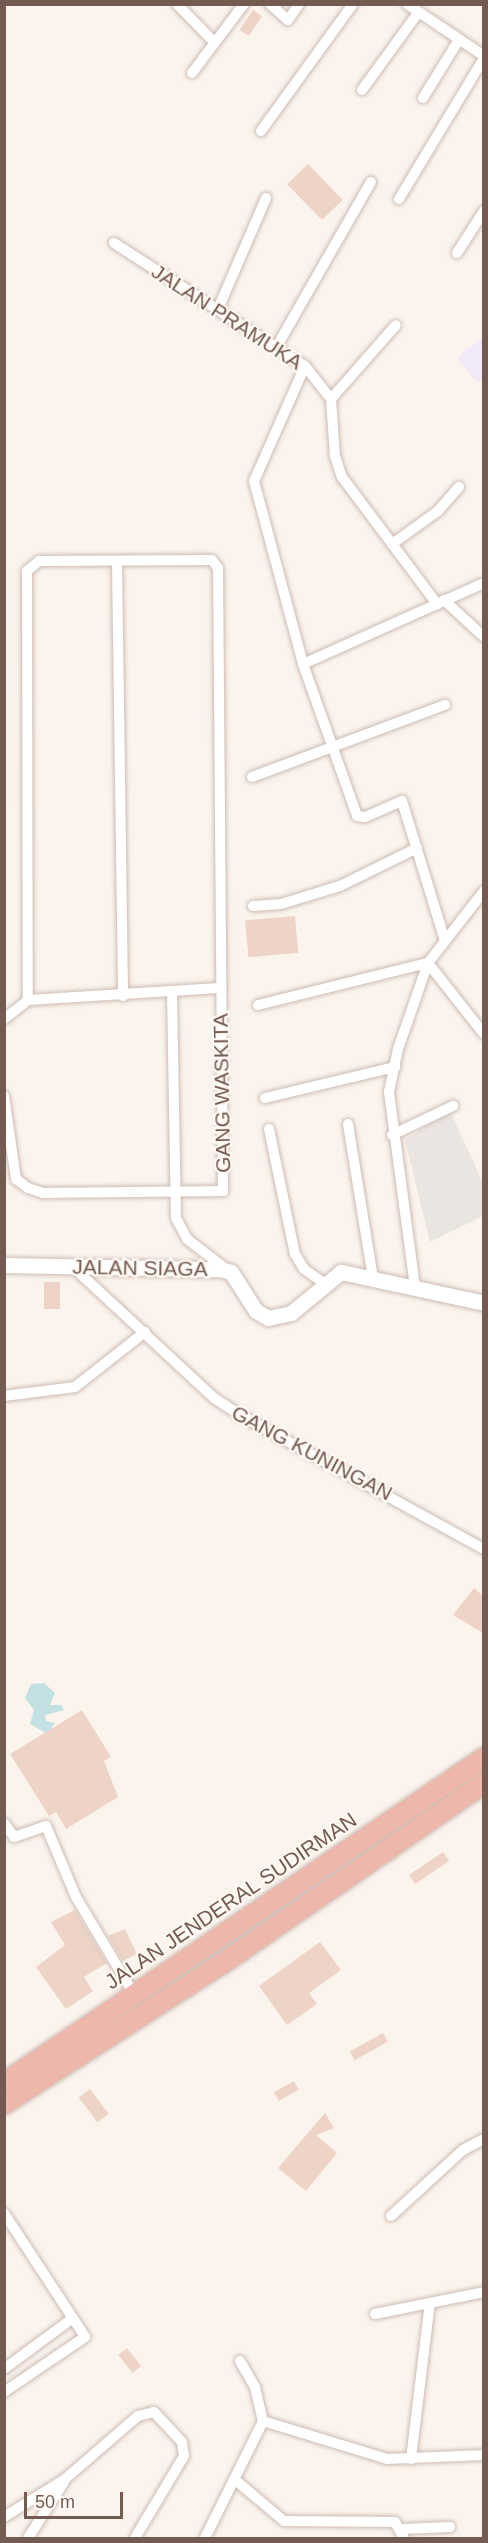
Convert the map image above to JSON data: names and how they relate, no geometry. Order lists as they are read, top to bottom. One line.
{"streets":{"highway":["JALAN JENDERAL SUDIRMAN"],"street":["JALAN PRAMUKA","GANG WASKITA","JALAN SIAGA","GANG KUNINGAN"]},"crossings":[["JALAN SIAGA","GANG KUNINGAN"]],"scale_bar":"50 m"}
